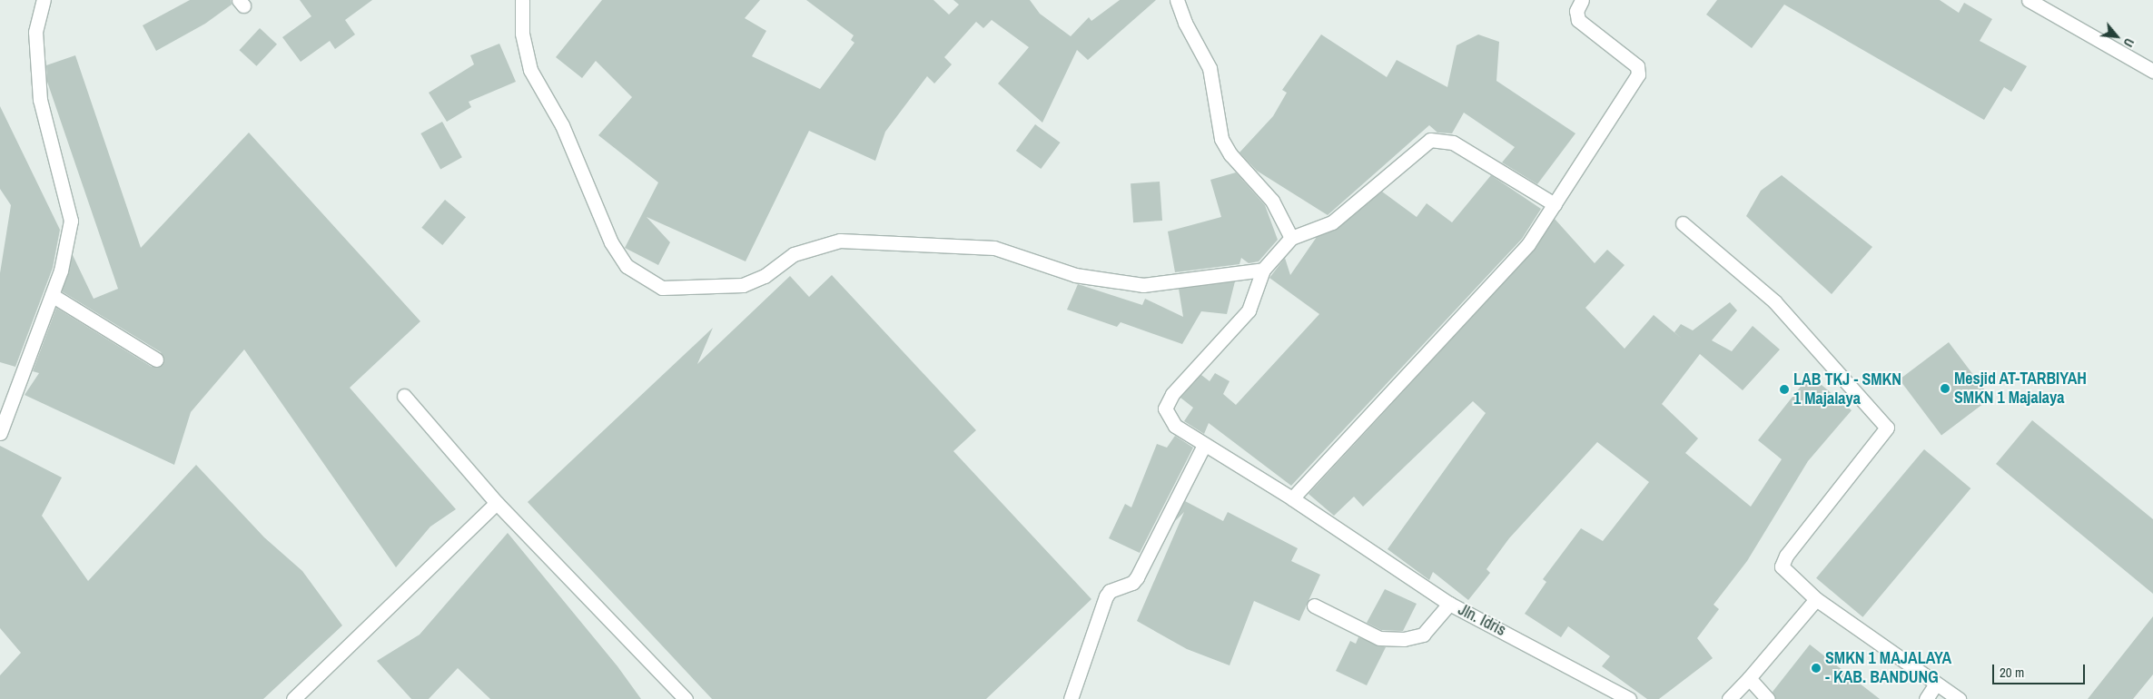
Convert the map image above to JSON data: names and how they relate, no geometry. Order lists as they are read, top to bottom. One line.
{"streets":{"street":["Jln. Idris"]},"places":["Mesjid AT-TARBIYAH SMKN 1 Majalaya","LAB TKJ - SMKN 1 Majalaya","SMKN 1 MAJALAYA - KAB. BANDUNG"],"scale_bar":"20 m","north":"bottom right"}
